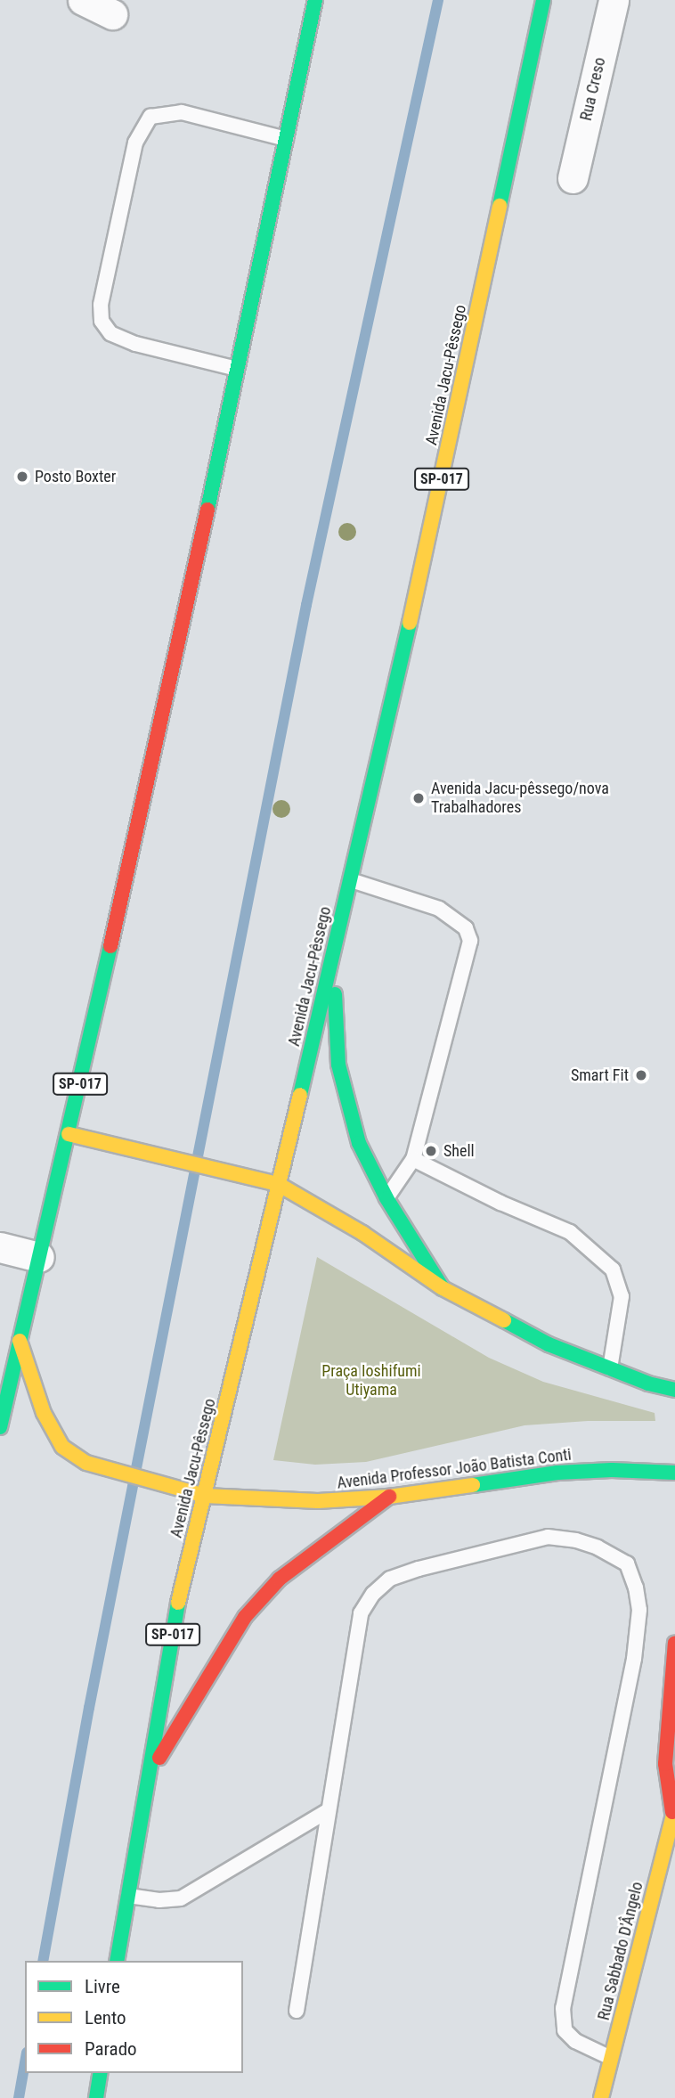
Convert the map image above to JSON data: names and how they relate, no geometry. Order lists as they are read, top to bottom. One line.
{"streets":{"main road":["Avenida Jacu-Pêssego","SP-017","Avenida Professor João Batista Conti","Rua Sabbado D'Ângelo"],"street":["Rua Creso"]},"crossings":[["Avenida Jacu-Pêssego","Avenida Professor João Batista Conti"],["SP-017","Avenida Professor João Batista Conti"]],"parks":["Praça Ioshifumi Utiyama"],"places":["Posto Boxter","Avenida Jacu-pêssego/nova Trabalhadores","Smart Fit","Shell"],"legend":["Livre","Lento","Parado"]}
